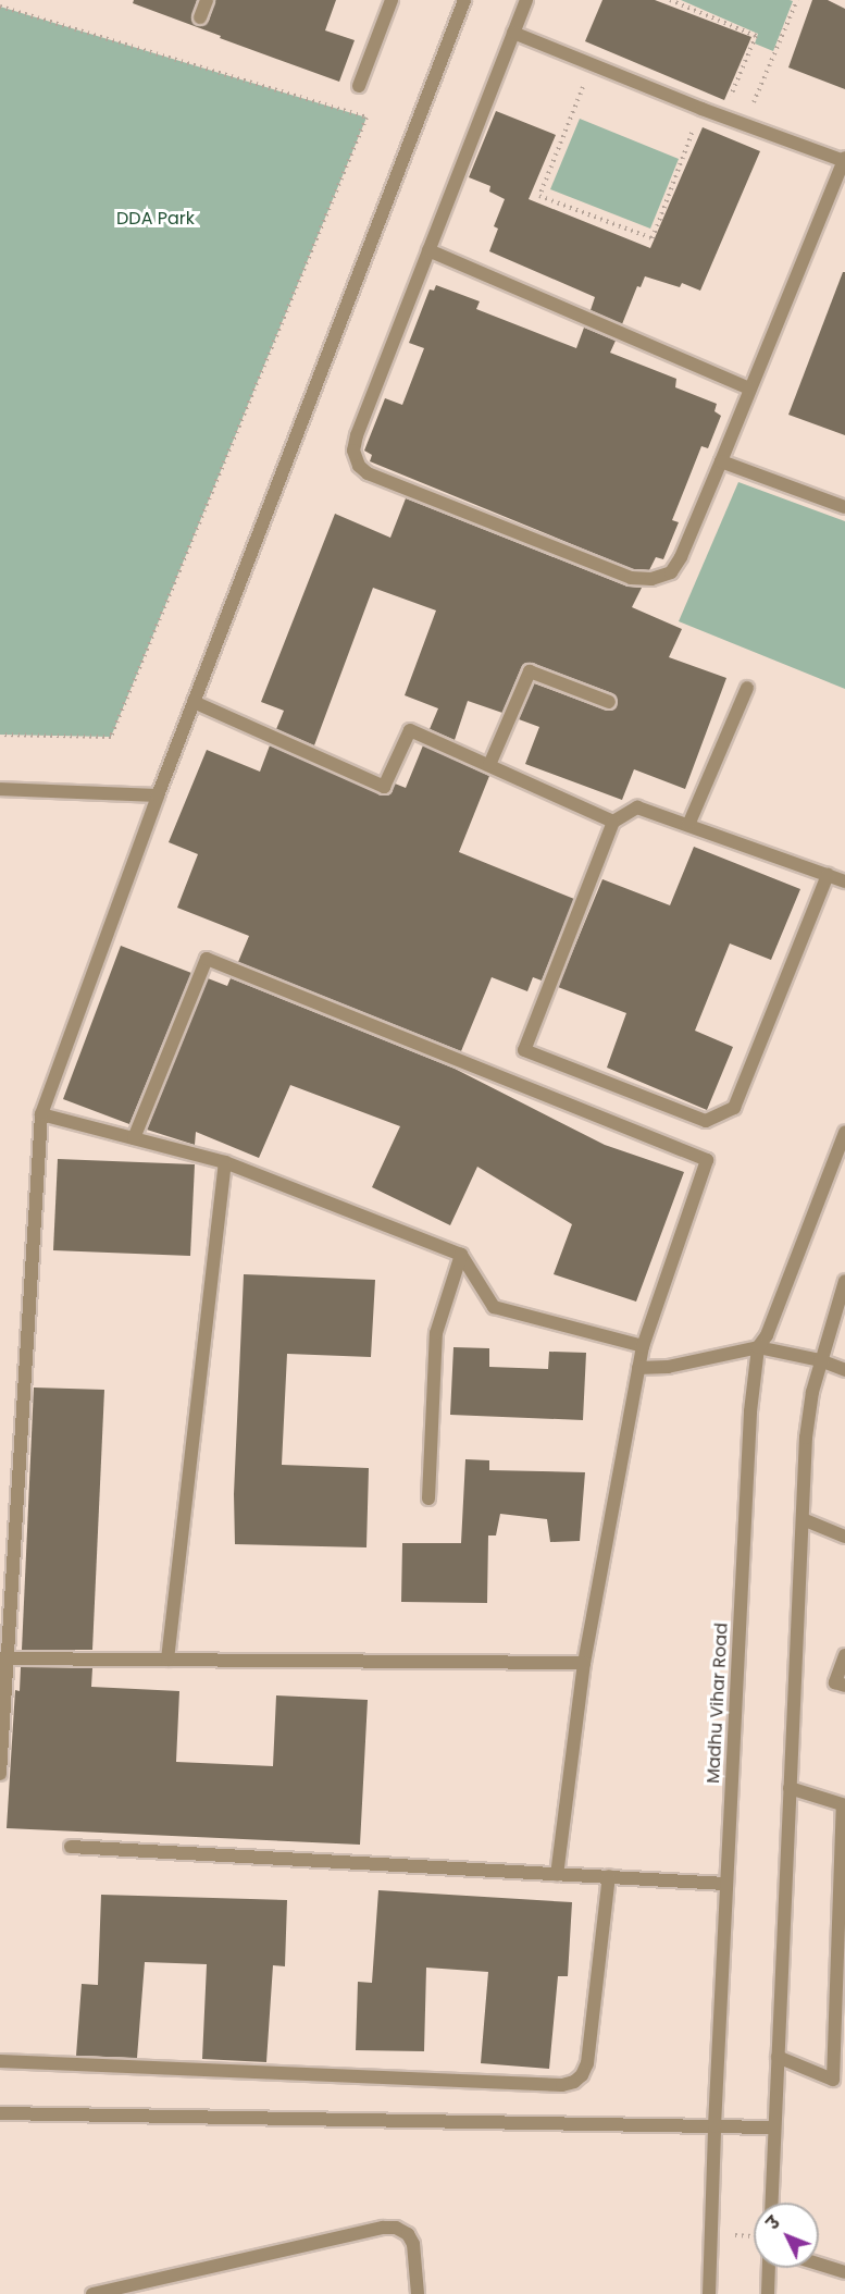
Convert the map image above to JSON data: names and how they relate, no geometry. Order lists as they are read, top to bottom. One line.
{"streets":{"street":["Madhu Vihar Road"]},"parks":["DDA Park"],"north":"top left"}
